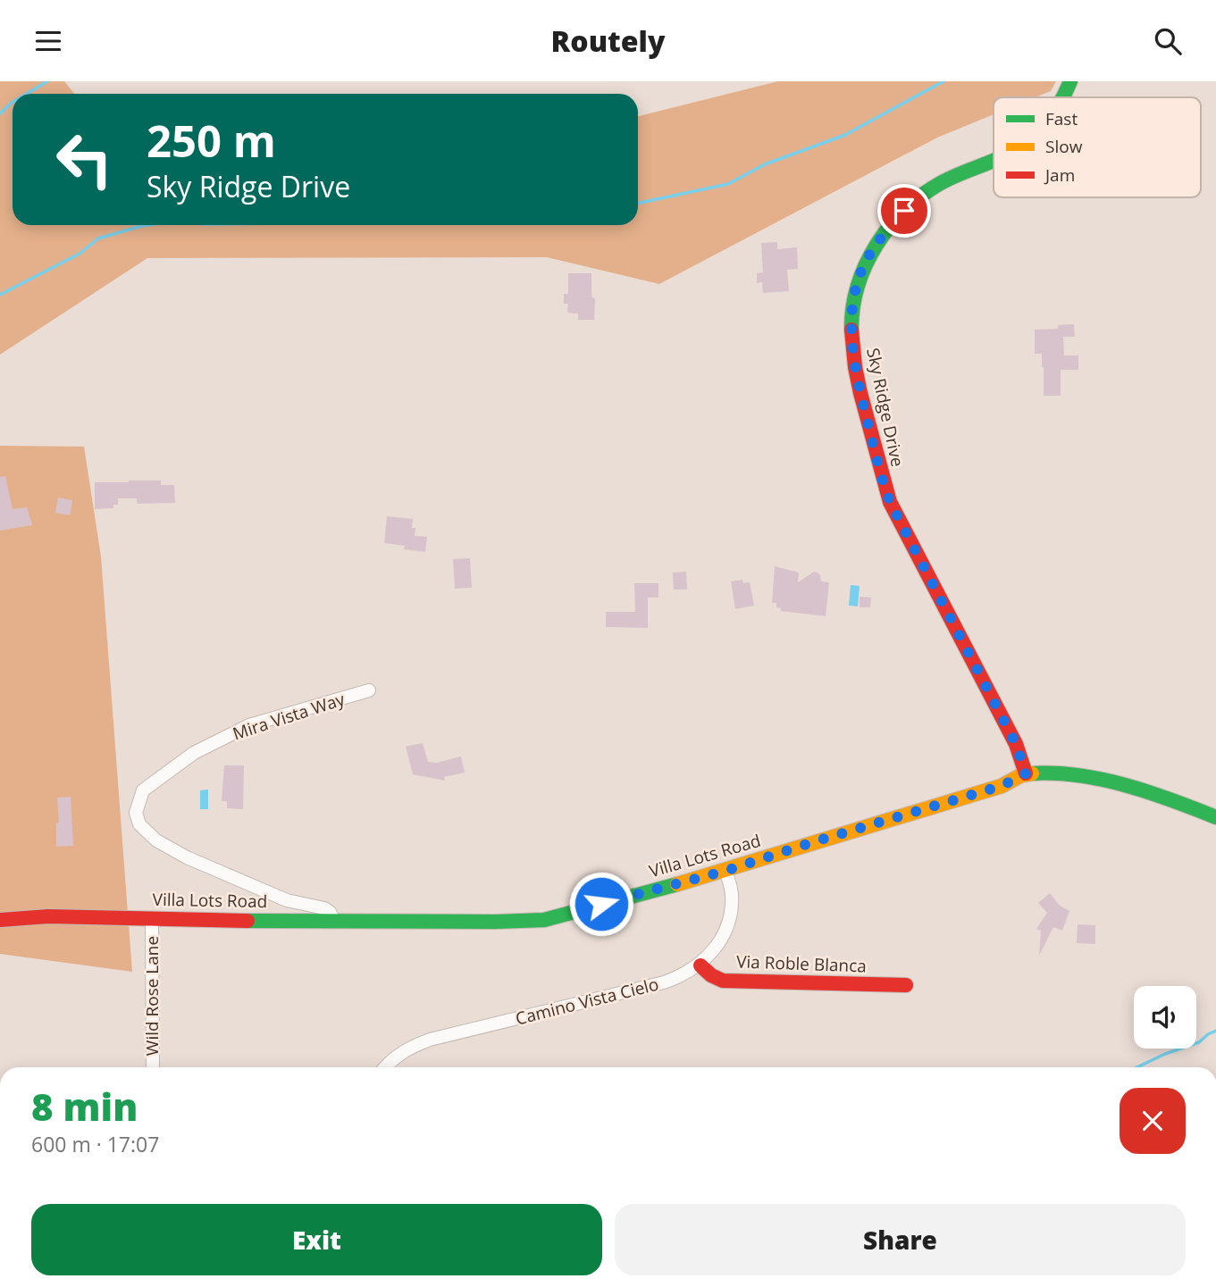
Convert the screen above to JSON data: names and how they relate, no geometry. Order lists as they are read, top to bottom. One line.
{"streets":{"street":["Sky Ridge Drive","Mira Vista Way","Villa Lots Road","Via Roble Blanca","Wild Rose Lane","Camino Vista Cielo"]},"crossings":[["Sky Ridge Drive","Villa Lots Road"],["Mira Vista Way","Villa Lots Road"],["Villa Lots Road","Wild Rose Lane"],["Villa Lots Road","Camino Vista Cielo"],["Via Roble Blanca","Camino Vista Cielo"]],"legend":["Fast","Slow","Jam"],"page":{"header":"Routely","turn":["250 m","Sky Ridge Drive"],"heading":["8 min","600 m · 17:07"],"buttons":["Exit","Share"]}}
